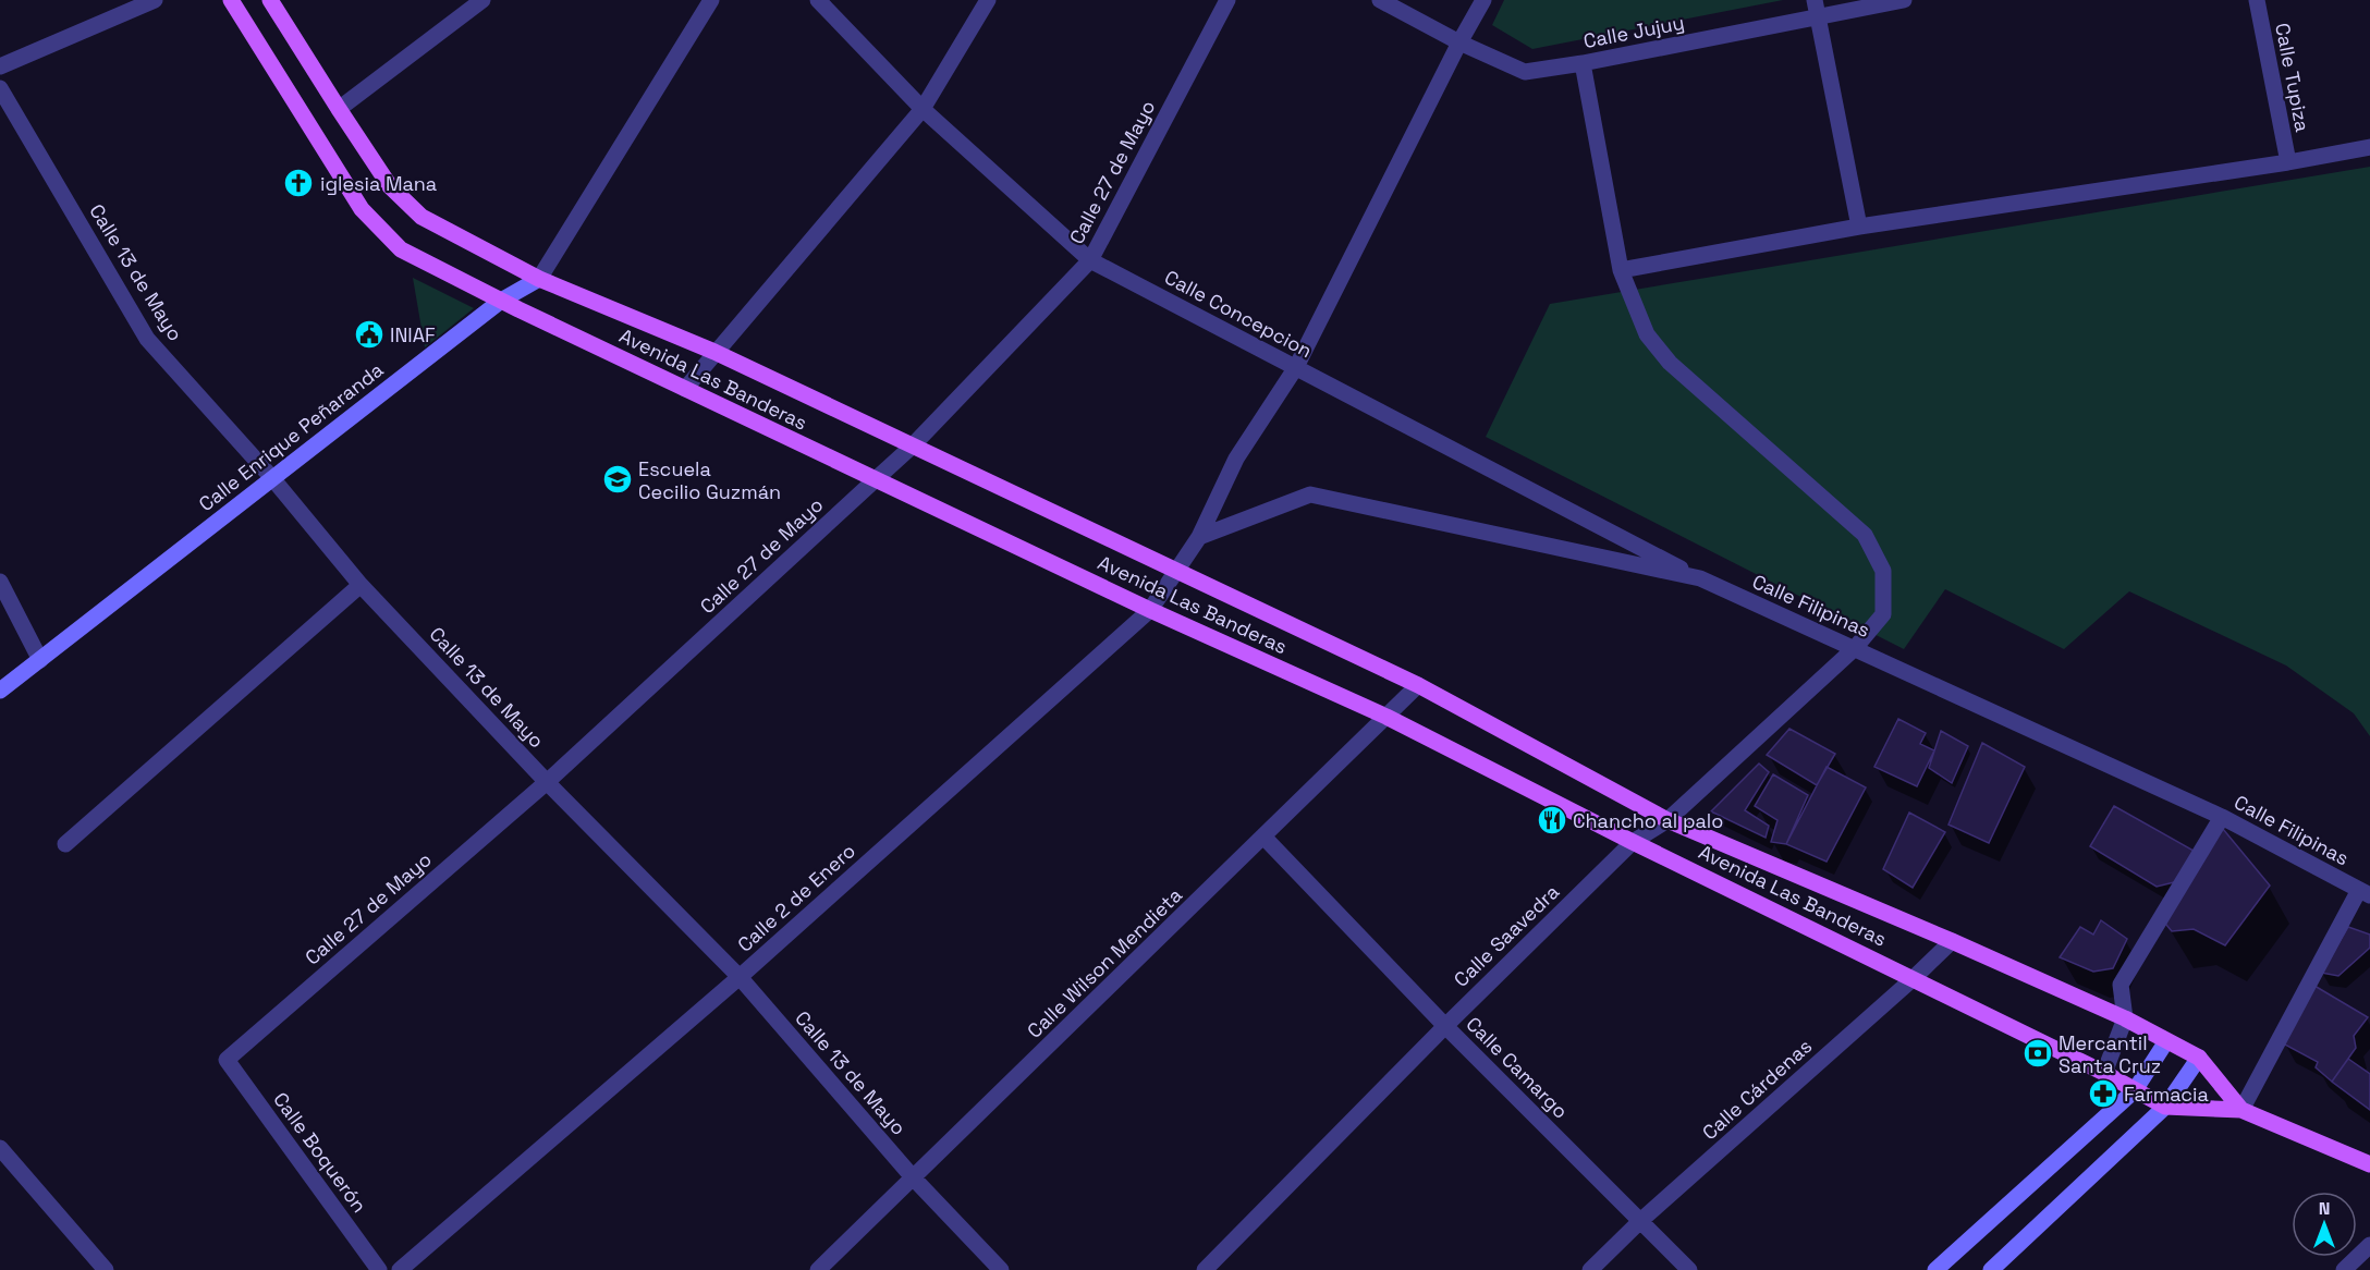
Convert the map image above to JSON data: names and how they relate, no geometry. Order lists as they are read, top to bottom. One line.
{"streets":{"main road":["Avenida Las Banderas"],"street":["Calle Jujuy","Calle Tupiza","Calle 27 de Mayo","Calle 13 de Mayo","Calle Concepcion","Calle Enrique Peñaranda","Calle Filipinas","Calle 2 de Enero","Calle Saavedra","Calle Wilson Mendieta","Calle Camargo","Calle Cárdenas","Calle Boquerón"]},"crossings":[["Calle Jujuy","Calle 2 de Enero"],["Calle Jujuy","Calle Saavedra"],["Calle 27 de Mayo","Calle 13 de Mayo"],["Calle 27 de Mayo","Calle Concepcion"],["Calle 27 de Mayo","Avenida Las Banderas"],["Calle 27 de Mayo","Calle Boquerón"],["Calle 13 de Mayo","Calle Enrique Peñaranda"],["Calle 13 de Mayo","Calle 2 de Enero"],["Calle 13 de Mayo","Calle Wilson Mendieta"],["Calle Concepcion","Calle Filipinas"],["Calle Concepcion","Calle 2 de Enero"],["Avenida Las Banderas","Calle Enrique Peñaranda"],["Avenida Las Banderas","Calle 2 de Enero"],["Avenida Las Banderas","Calle Saavedra"],["Avenida Las Banderas","Calle Wilson Mendieta"],["Avenida Las Banderas","Calle Cárdenas"],["Calle Filipinas","Calle 2 de Enero"],["Calle Filipinas","Calle Saavedra"],["Calle Saavedra","Calle Camargo"],["Calle Wilson Mendieta","Calle Camargo"],["Calle Camargo","Calle Cárdenas"]],"places":{"church":["iglesia Mana"],"public building":["INIAF"],"school or university":["Escuela Cecilio Guzmán"],"restaurant":["Chancho al palo"],"bank":["Mercantil Santa Cruz"],"pharmacy":["Farmacia"]},"north":"top"}
